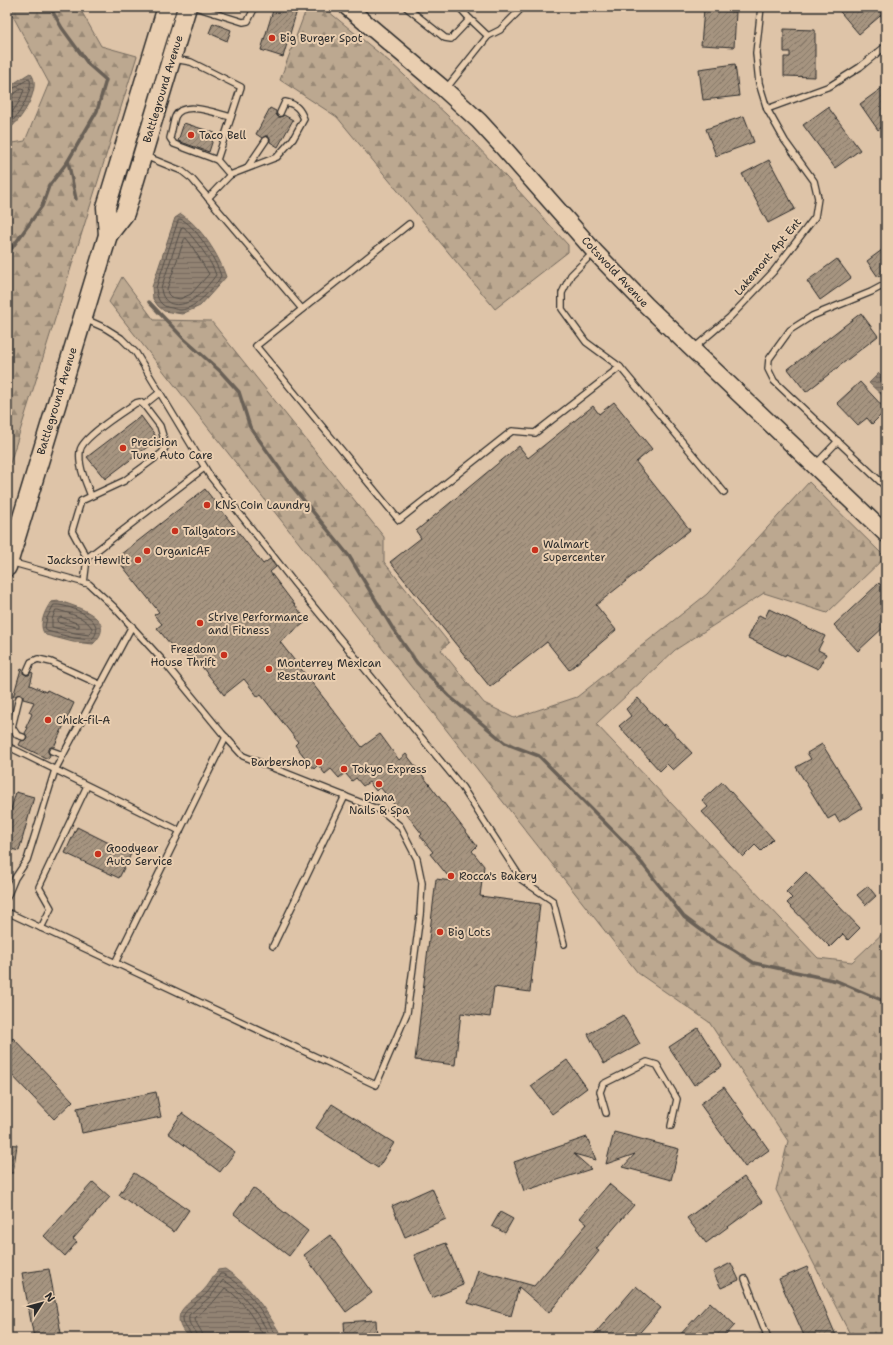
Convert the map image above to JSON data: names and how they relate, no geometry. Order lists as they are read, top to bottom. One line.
{"streets":{"main road":["Battleground Avenue"],"street":["Cotswold Avenue"],"lane":["Lakemont Apt Ent"]},"crossings":[["Lakemont Apt Ent","Cotswold Avenue"]],"places":["Big Burger Spot","Taco Bell","Precision Tune Auto Care","KNS Coin Laundry","Tailgators","Walmart Supercenter","OrganicAF","Jackson Hewitt","Strive Performance and Fitness","Freedom House Thrift","Monterrey Mexican Restaurant","Chick-fil-A","Barbershop","Tokyo Express","Diana Nails & Spa","Goodyear Auto Service","Rocca's Bakery","Big Lots"],"north":"top right"}
